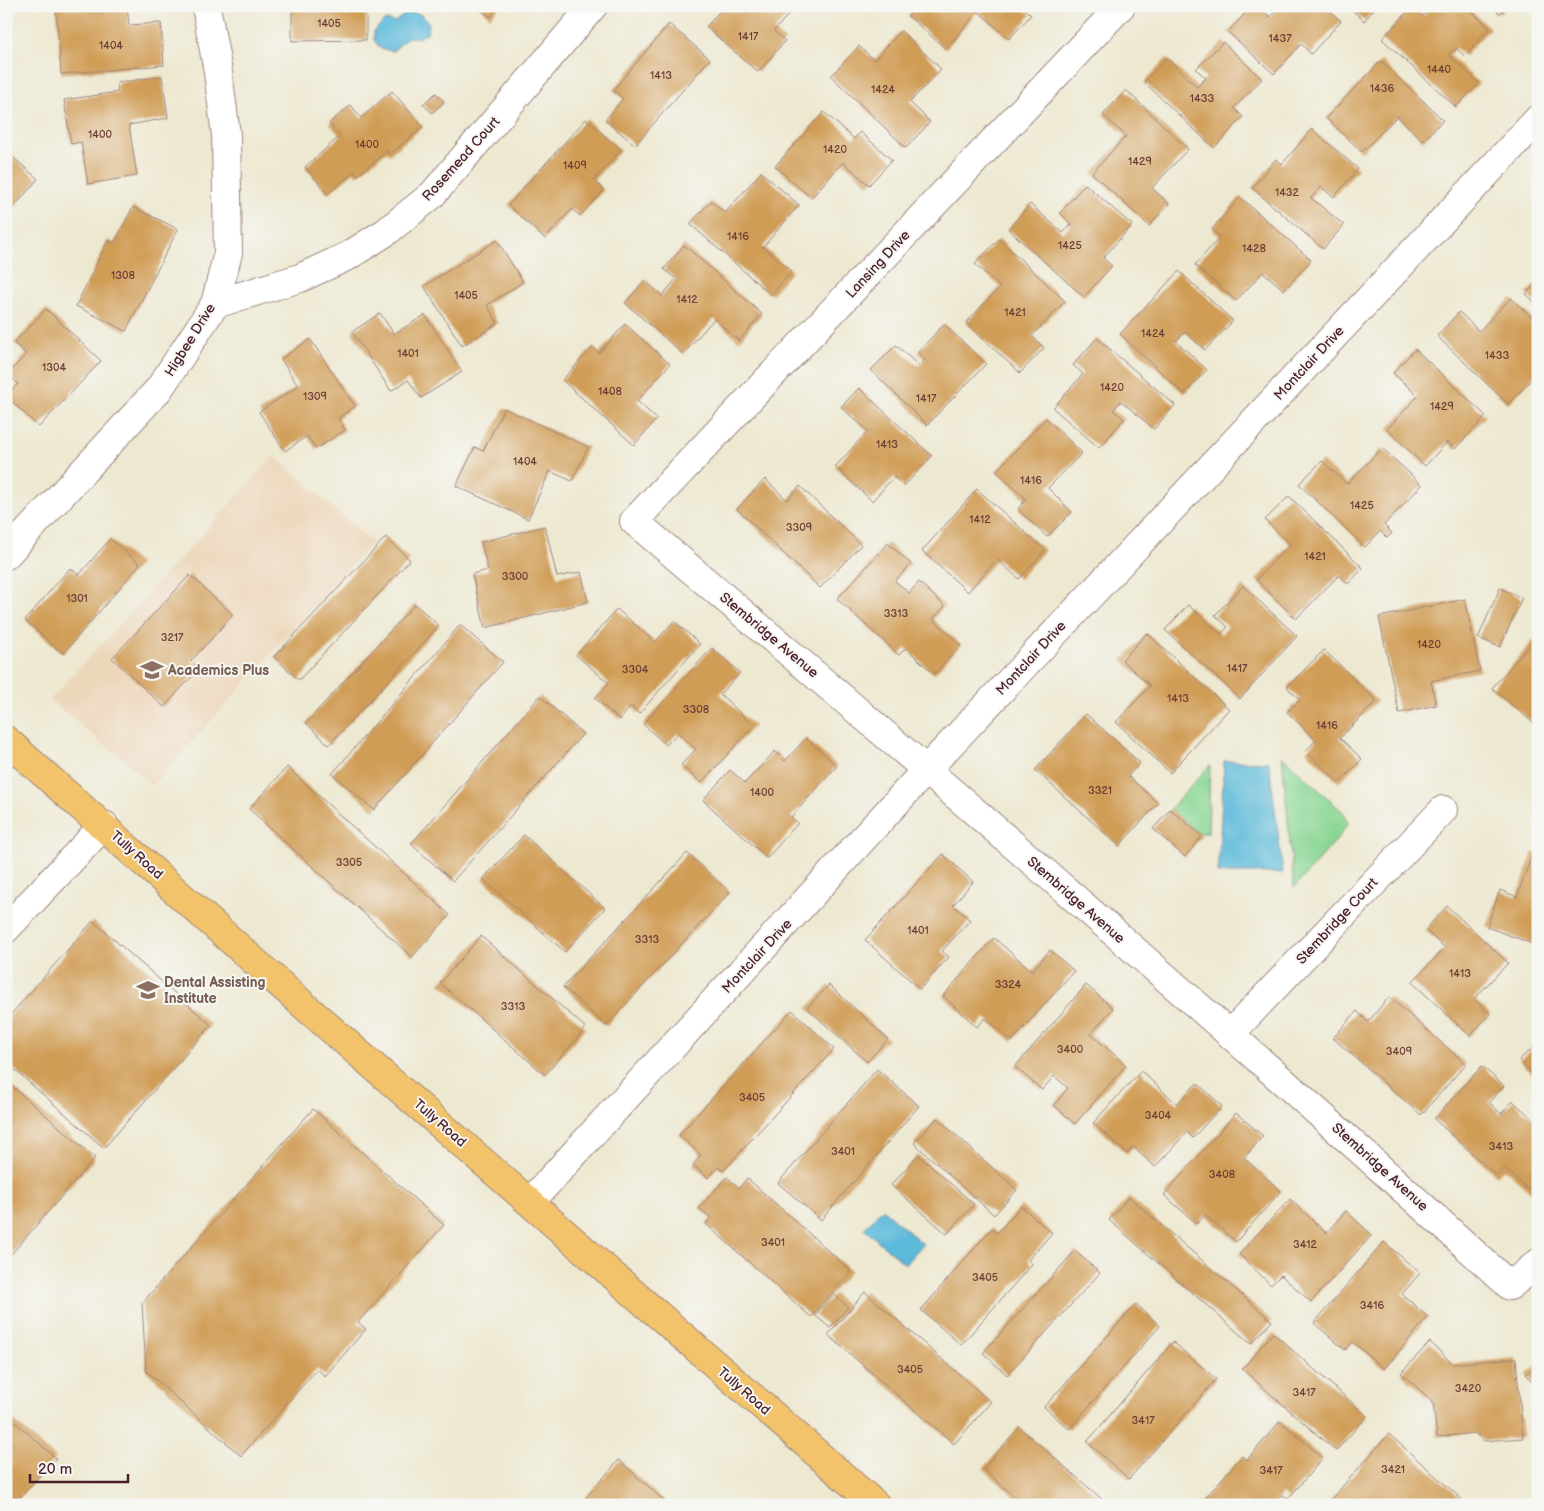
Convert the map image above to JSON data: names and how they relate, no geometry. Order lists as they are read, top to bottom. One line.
{"streets":{"main road":["Tully Road"],"street":["Rosemead Court","Lansing Drive","Higbee Drive","Montclair Drive","Stembridge Avenue","Stembridge Court"]},"crossings":[["Rosemead Court","Higbee Drive"],["Lansing Drive","Stembridge Avenue"],["Montclair Drive","Stembridge Avenue"],["Montclair Drive","Tully Road"],["Stembridge Avenue","Stembridge Court"]],"places":{"school or university":["Academics Plus","Dental Assisting Institute"]},"house_numbers":["1405","1417","1437","1404","1440","1413","1436","1424","1433","1400","1400","1420","1429","1409","1432","1416","1425","1428","1308","1405","1412","1421","1424","1401","1433","1304","1420","1408","1309","1417","1429","1413","1404","1416","1425","1412","3309","1421","3300","1301","3313","3217","1420","1417","3304","1413","3308","1416","3321","1400","3305","1401","3313","1413","3324","3313","3400","3409","3405","3404","3413","3401","3408","3401","3412","3405","3416","3405","3420","3417","3417","3421","3417"],"scale_bar":"20 m"}
